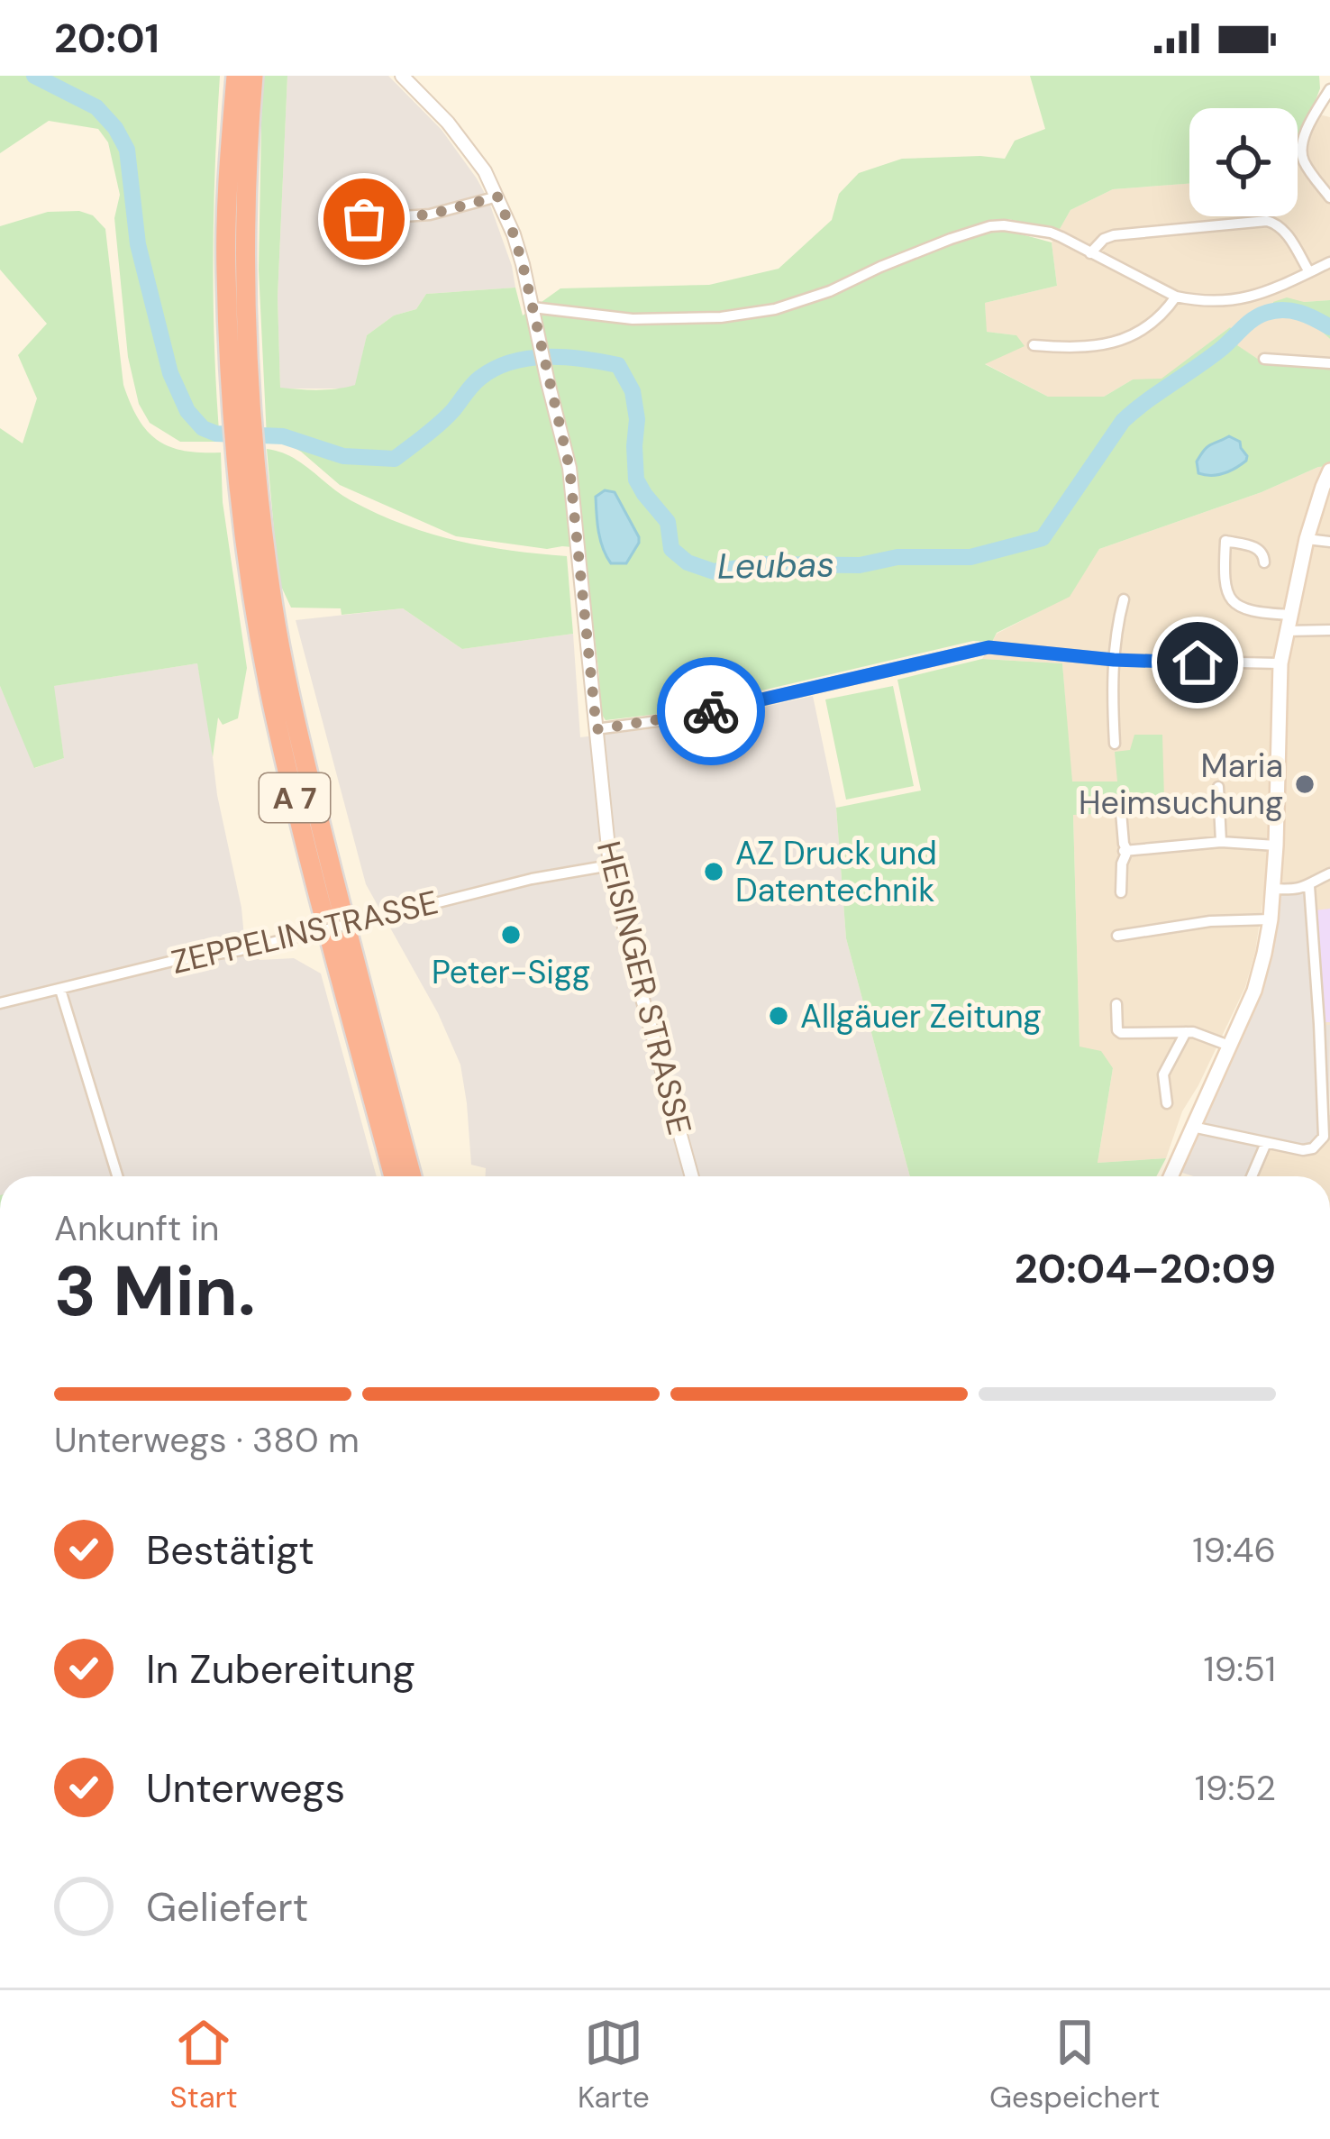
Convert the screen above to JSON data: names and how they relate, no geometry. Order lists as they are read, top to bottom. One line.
{"streets":{"highway":["A 7"],"street":["ZEPPELINSTRASSE","HEISINGER STRASSE"]},"crossings":[["ZEPPELINSTRASSE","HEISINGER STRASSE"]],"water":["Leubas"],"places":["Maria Heimsuchung","AZ Druck und Datentechnik","Peter-Sigg","Allgäuer Zeitung"],"page":{"status":"20:01","heading":["3 Min.","Ankunft in","20:04–20:09"],"bar":"Unterwegs · 380 m","list":[["Bestätigt","19:46"],["In Zubereitung","19:51"],["Unterwegs","19:52"],"Geliefert"],"tabs":["Start","Karte","Gespeichert"]}}
